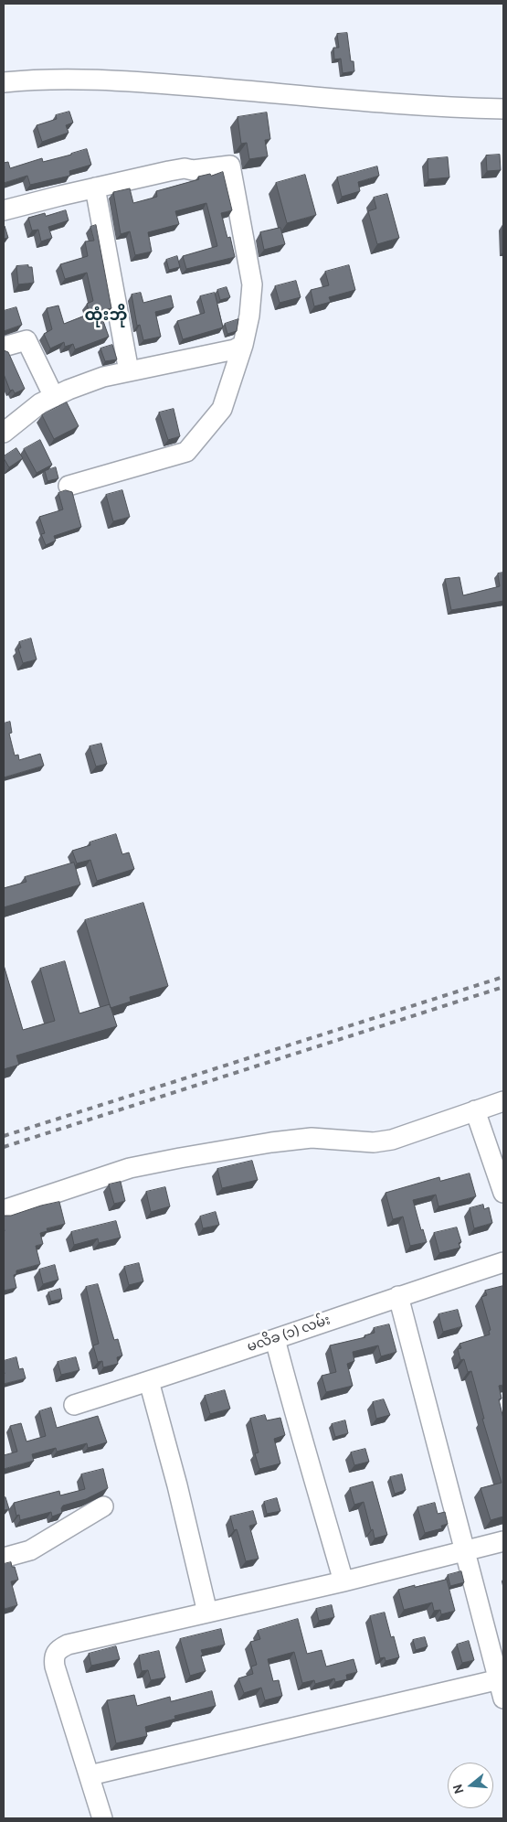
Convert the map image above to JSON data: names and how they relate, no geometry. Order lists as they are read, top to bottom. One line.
{"streets":{"street":["မလိခ (၁) လမ်း"]},"districts":["ထုံးဘို"],"north":"left"}
